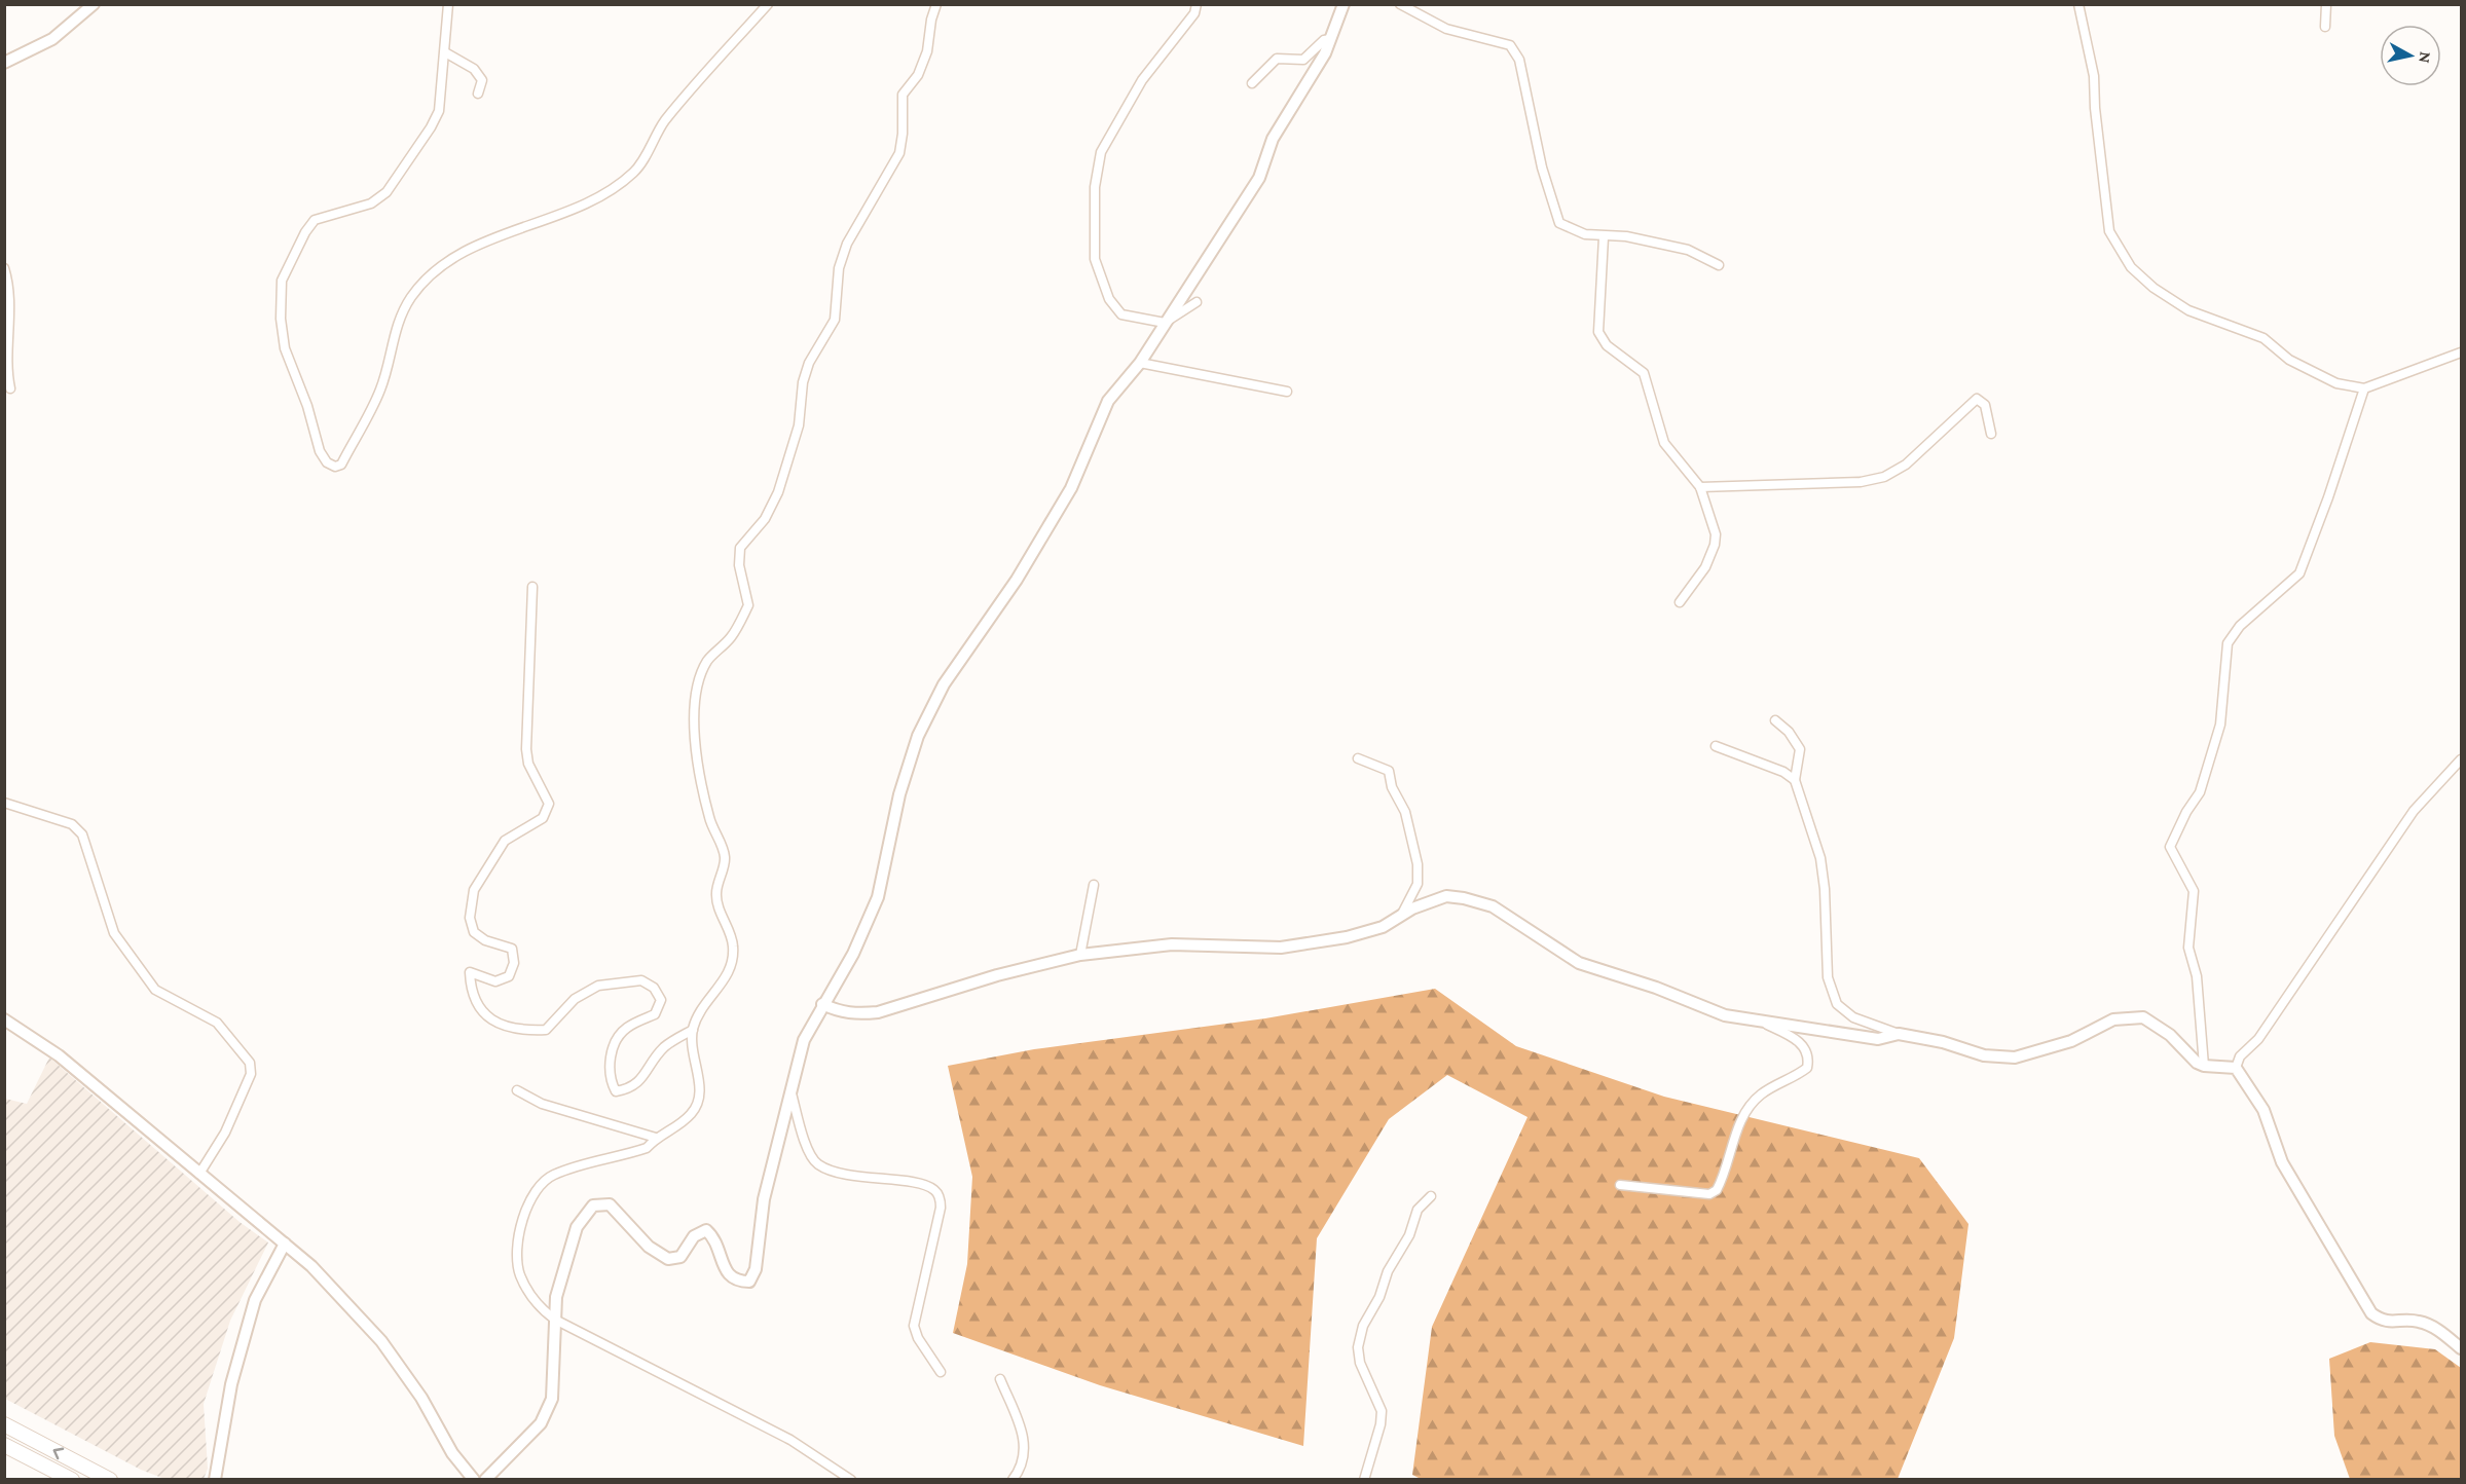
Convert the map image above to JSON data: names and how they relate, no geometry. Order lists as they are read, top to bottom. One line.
{"north":"right"}
